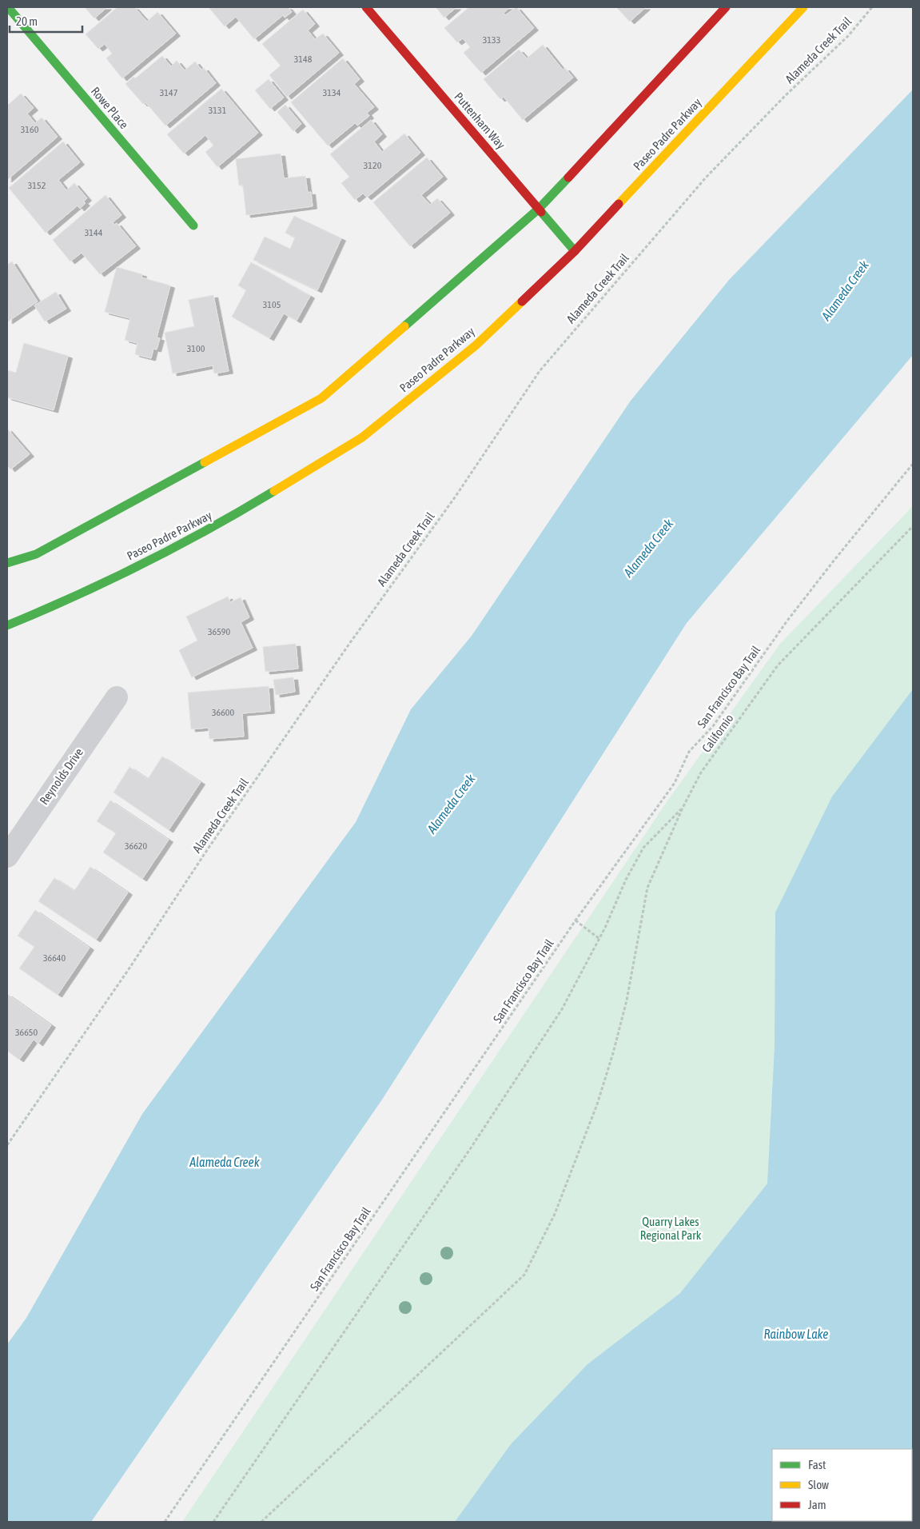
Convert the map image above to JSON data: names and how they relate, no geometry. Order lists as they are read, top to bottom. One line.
{"streets":{"main road":["Rowe Place","Puttenham Way","Paseo Padre Parkway"],"street":["Reynolds Drive"],"path":["Alameda Creek Trail","San Francisco Bay Trail","Californio"]},"crossings":[["Puttenham Way","Paseo Padre Parkway"]],"water":["Alameda Creek","Rainbow Lake"],"parks":["Quarry Lakes Regional Park"],"house_numbers":["3133","3148","3147","3134","3131","3160","3120","3152","3144","3105","3100","36590","36600","36620","36640","36650"],"legend":["Fast","Slow","Jam"],"scale_bar":"20 m"}
